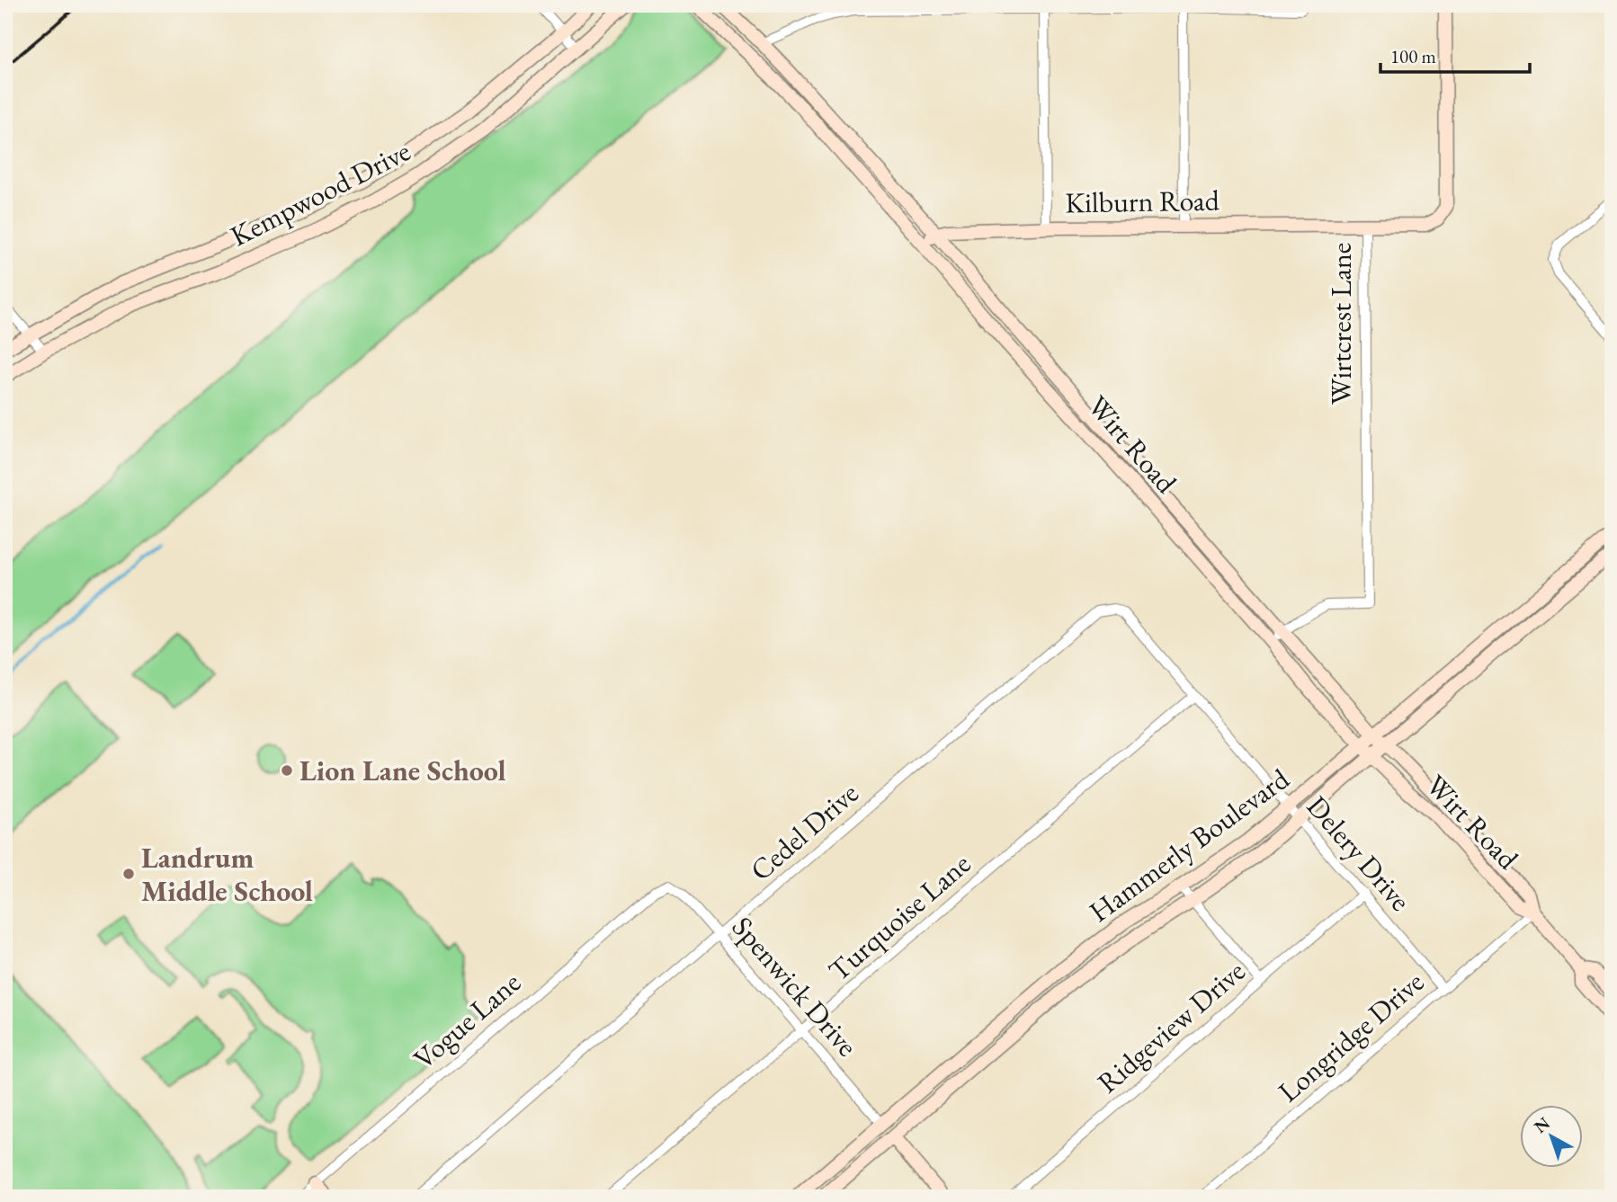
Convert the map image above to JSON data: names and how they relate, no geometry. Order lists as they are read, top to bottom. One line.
{"streets":{"main road":["Kempwood Drive","Kilburn Road","Wirtcrest Lane","Wirt Road","Hammerly Boulevard"],"street":["Cedel Drive","Delery Drive","Turquoise Lane","Spenwick Drive","Vogue Lane","Ridgeview Drive","Longridge Drive"]},"crossings":[["Kilburn Road","Wirtcrest Lane"],["Kilburn Road","Wirt Road"],["Wirtcrest Lane","Wirt Road"],["Wirt Road","Hammerly Boulevard"],["Wirt Road","Longridge Drive"],["Cedel Drive","Delery Drive"],["Cedel Drive","Spenwick Drive"],["Hammerly Boulevard","Delery Drive"],["Hammerly Boulevard","Spenwick Drive"],["Delery Drive","Turquoise Lane"],["Delery Drive","Ridgeview Drive"],["Delery Drive","Longridge Drive"],["Turquoise Lane","Spenwick Drive"],["Spenwick Drive","Vogue Lane"]],"places":["Lion Lane School","Landrum Middle School"],"scale_bar":"100 m","north":"top left"}
